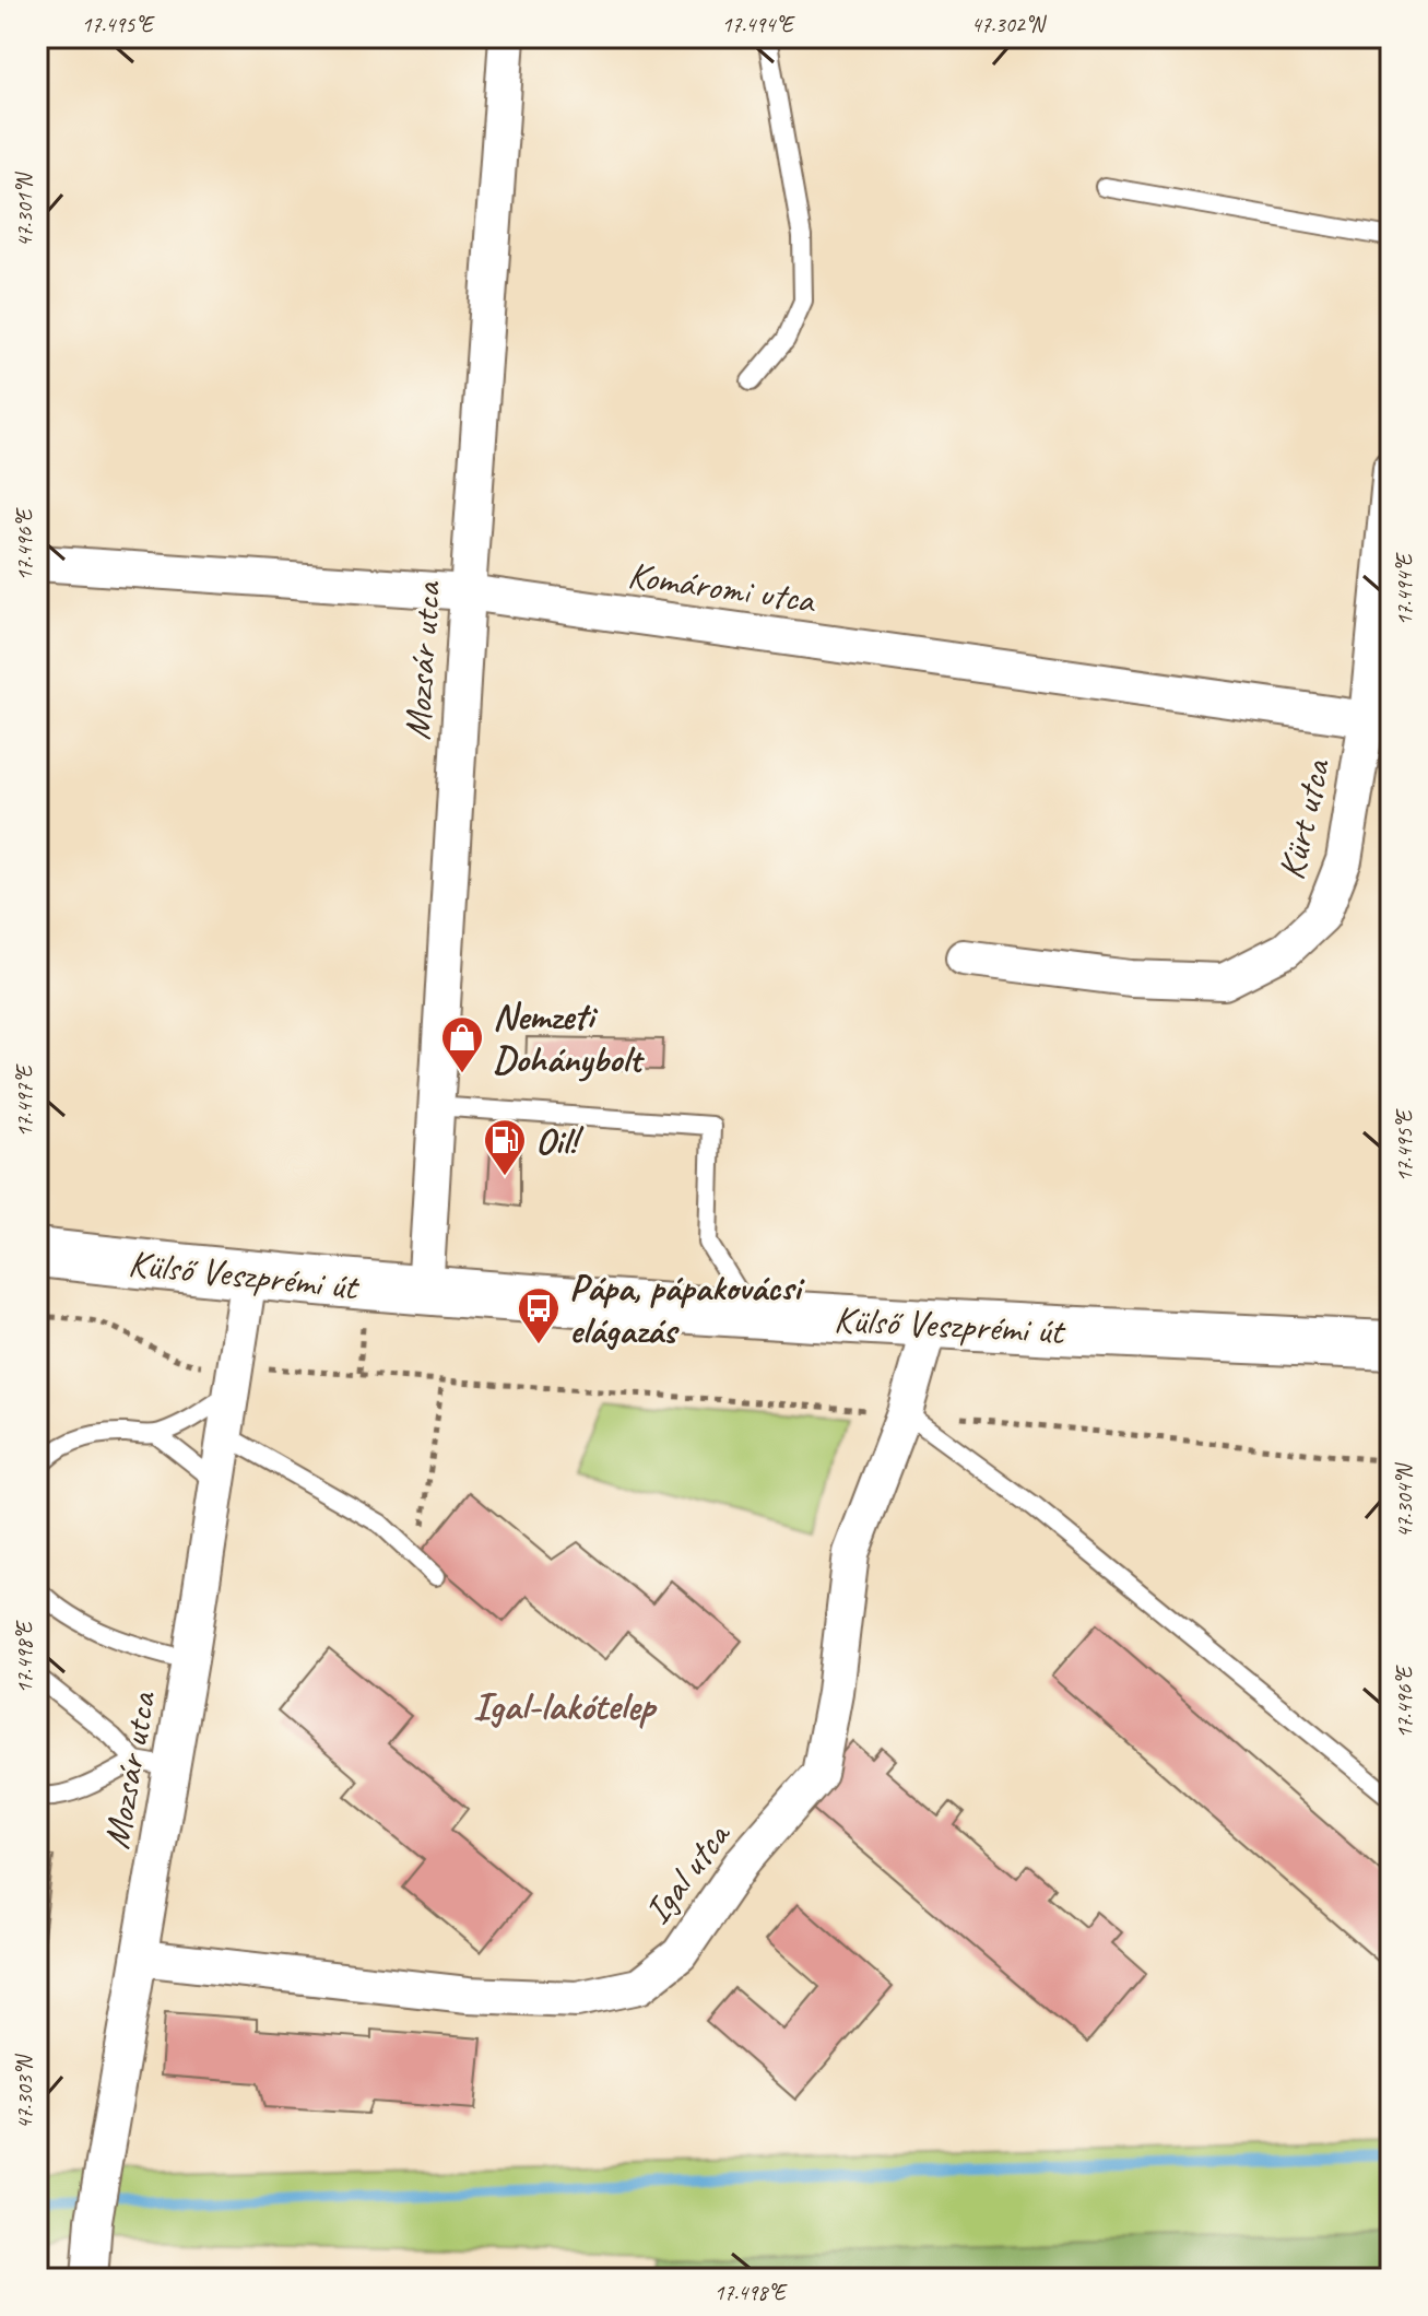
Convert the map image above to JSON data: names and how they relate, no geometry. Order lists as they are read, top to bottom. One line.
{"streets":{"street":["Komáromi utca","Mozsár utca","Kürt utca","Külső Veszprémi út","Igal utca"]},"crossings":[["Komáromi utca","Mozsár utca"],["Komáromi utca","Kürt utca"],["Mozsár utca","Külső Veszprémi út"],["Mozsár utca","Igal utca"],["Külső Veszprémi út","Igal utca"]],"districts":["Igal-lakótelep"],"places":{"shop":["Nemzeti Dohánybolt"],"fuel station":["Oil!"],"bus stop":["Pápa, pápakovácsi elágazás"]},"coordinates":["17.495°E","17.494°E","47.302°N","47.301°N","17.496°E","17.497°E","47.304°N","17.498°E","47.303°N"]}
